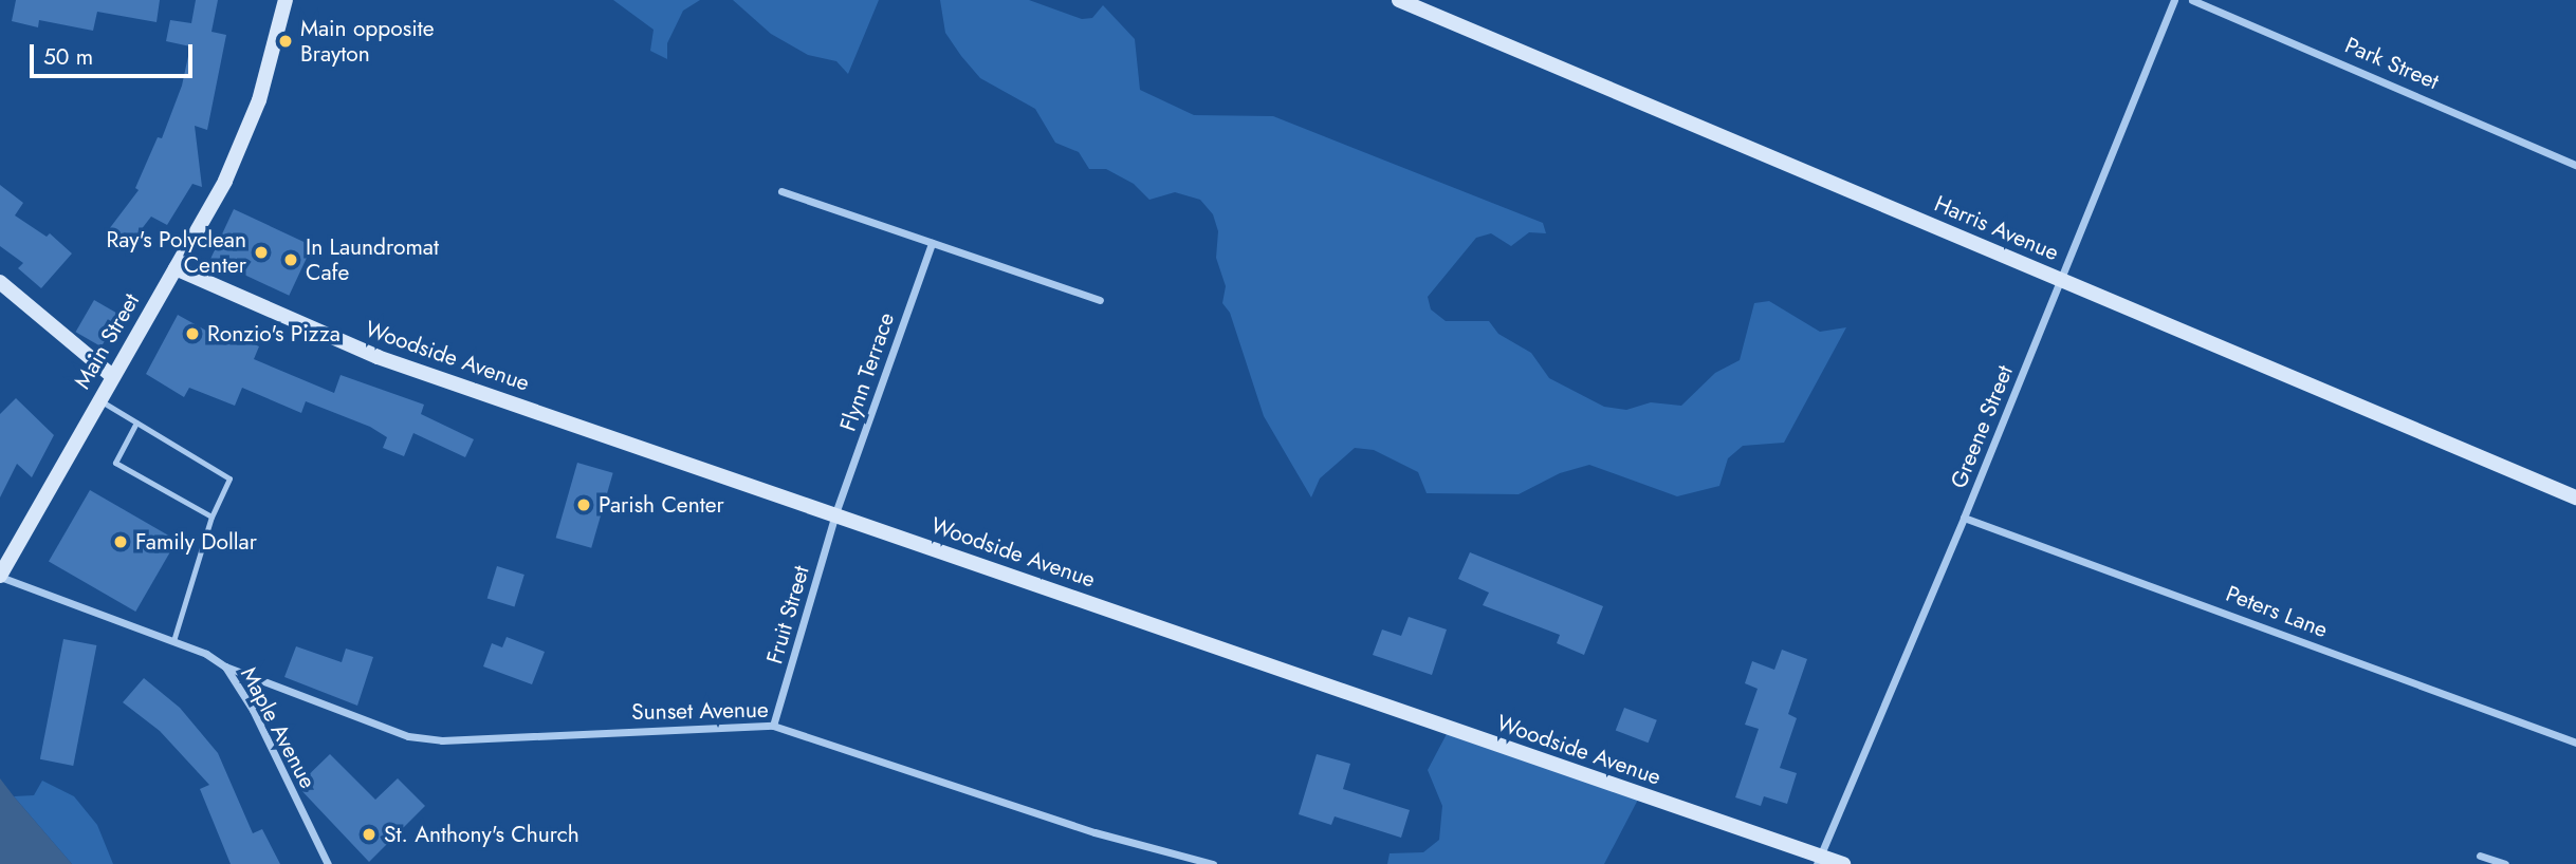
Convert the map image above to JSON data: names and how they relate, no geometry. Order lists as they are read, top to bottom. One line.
{"streets":{"street":["Park Street","Harris Avenue","Main Street","Woodside Avenue","Flynn Terrace","Greene Street","Peters Lane","Fruit Street","Sunset Avenue","Maple Avenue"]},"crossings":[["Harris Avenue","Greene Street"],["Main Street","Woodside Avenue"],["Main Street","Maple Avenue"],["Woodside Avenue","Flynn Terrace"],["Woodside Avenue","Greene Street"],["Woodside Avenue","Fruit Street"],["Flynn Terrace","Fruit Street"],["Greene Street","Peters Lane"],["Fruit Street","Sunset Avenue"],["Sunset Avenue","Maple Avenue"]],"places":["Main opposite Brayton","Ray's Polyclean Center","In Laundromat Cafe","Ronzio's Pizza","Parish Center","Family Dollar","St. Anthony's Church"],"scale_bar":"50 m"}
